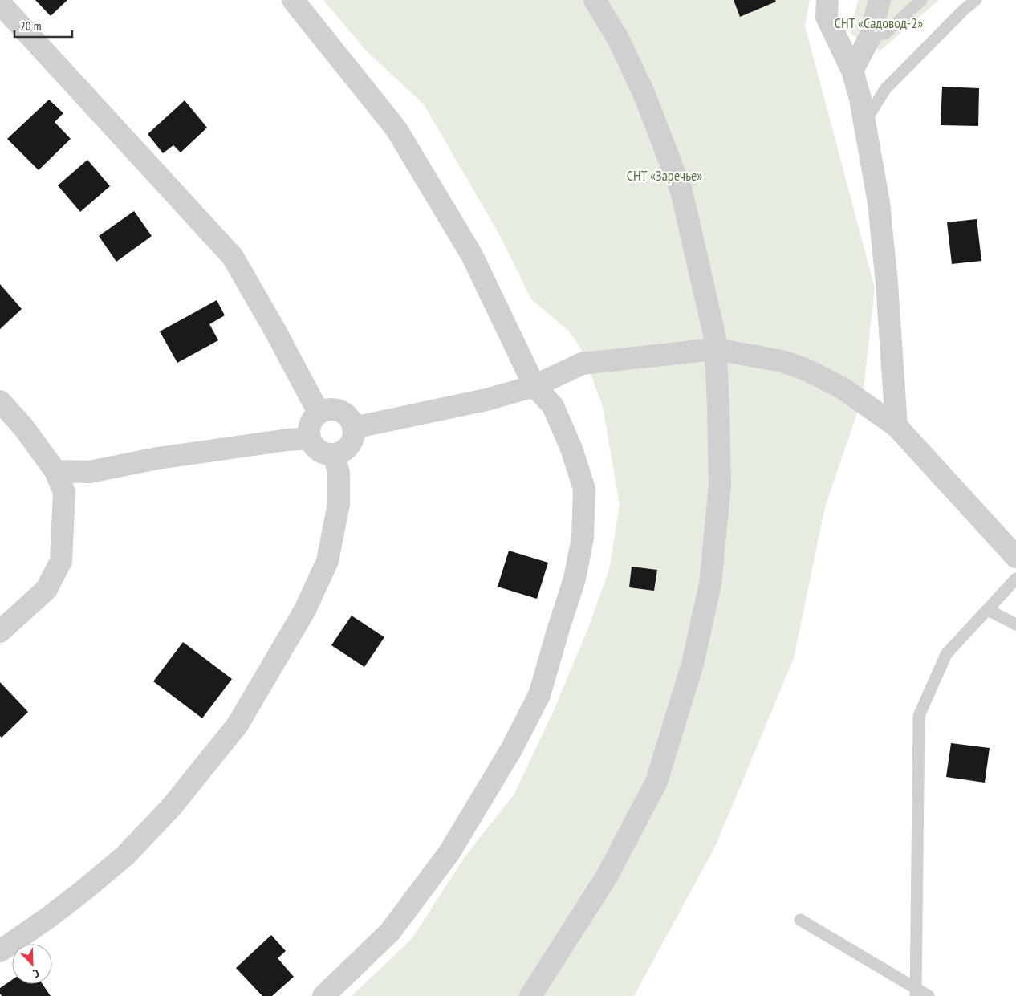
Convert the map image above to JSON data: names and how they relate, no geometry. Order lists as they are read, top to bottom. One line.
{"parks":["СНТ «Садовод-2»","СНТ «Заречье»"],"scale_bar":"20 m","north":"bottom right"}
